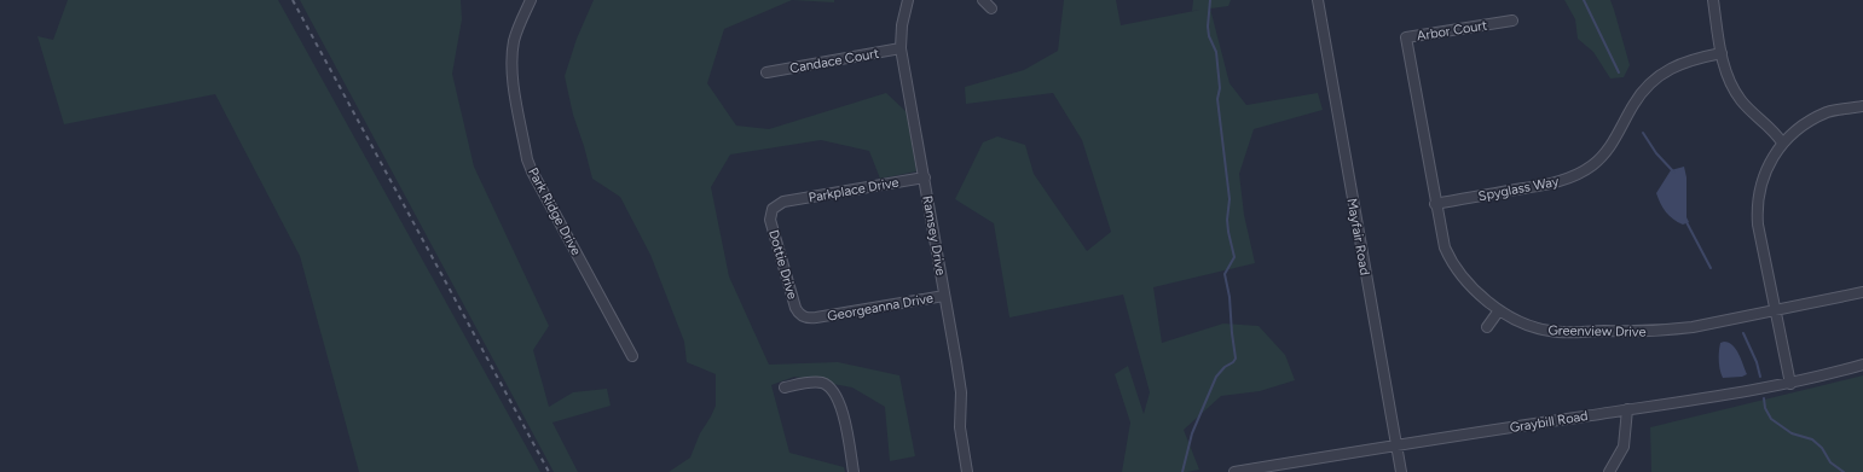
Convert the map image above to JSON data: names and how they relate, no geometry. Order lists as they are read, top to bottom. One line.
{"streets":{"street":["Arbor Court","Candace Court","Spyglass Way","Parkplace Drive","Park Ridge Drive","Ramsey Drive","Mayfair Road","Dottie Drive","Georgeanna Drive","Greenview Drive","Graybill Road"]},"crossings":[["Arbor Court","Greenview Drive"],["Candace Court","Ramsey Drive"],["Spyglass Way","Greenview Drive"],["Parkplace Drive","Ramsey Drive"],["Parkplace Drive","Dottie Drive"],["Ramsey Drive","Georgeanna Drive"],["Mayfair Road","Graybill Road"],["Dottie Drive","Georgeanna Drive"]]}
